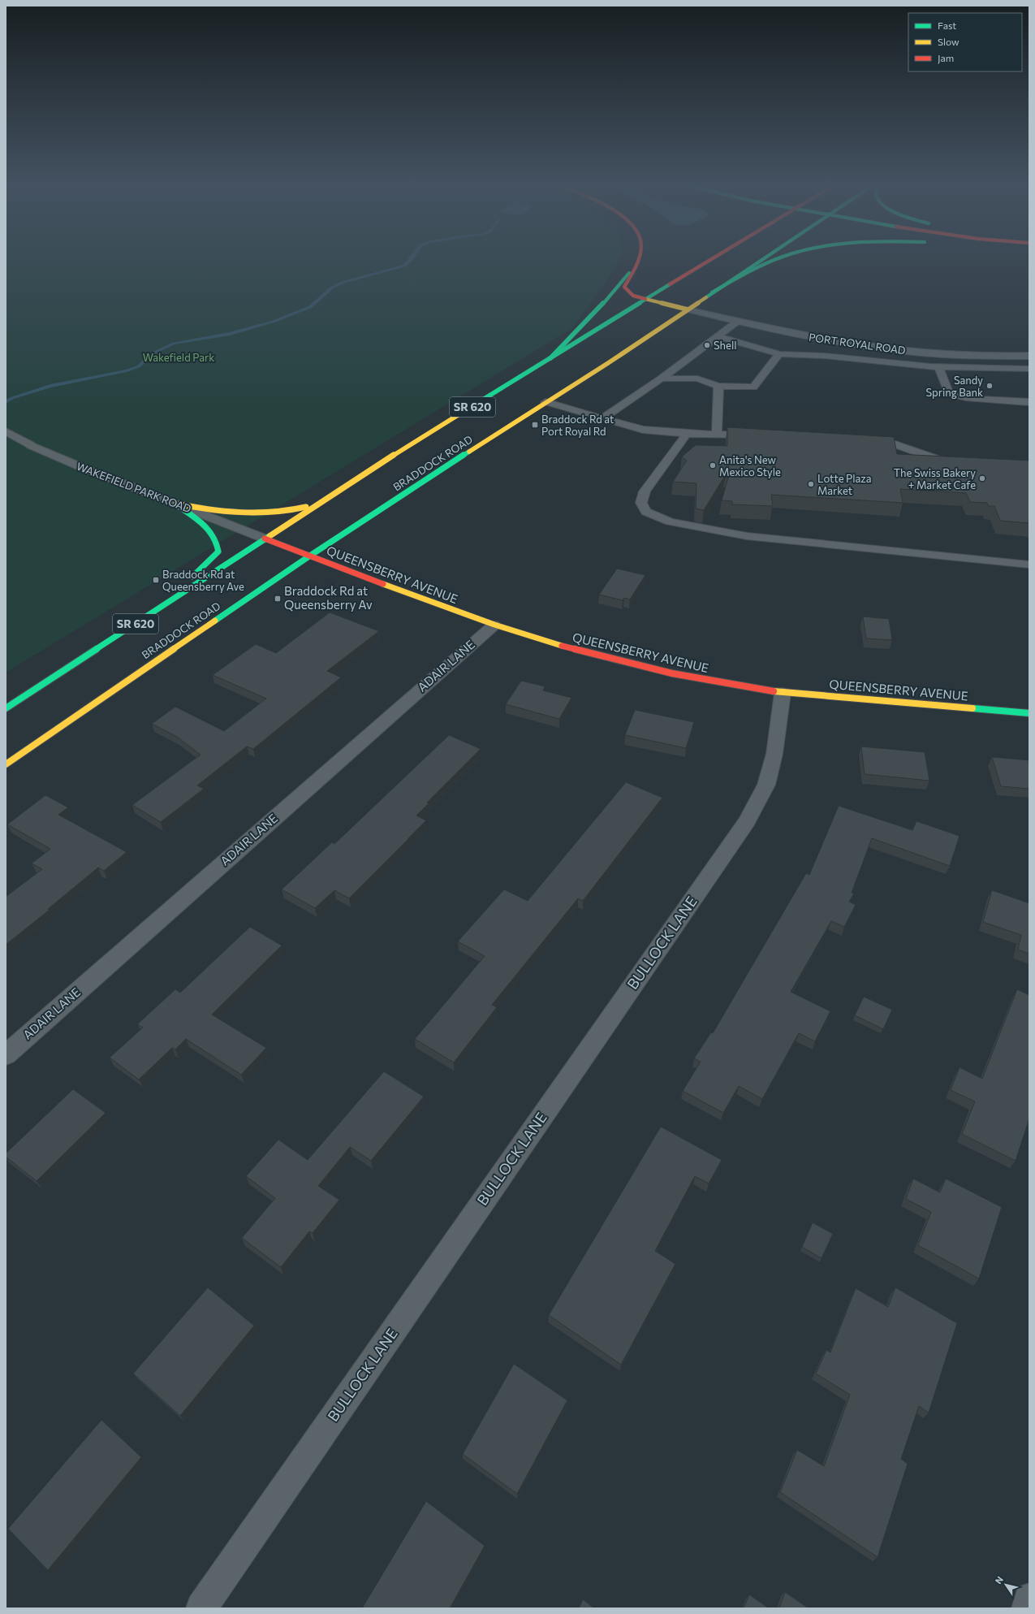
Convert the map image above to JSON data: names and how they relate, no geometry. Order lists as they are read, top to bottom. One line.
{"streets":{"main road":["SR 620","BRADDOCK ROAD","QUEENSBERRY AVENUE"],"street":["PORT ROYAL ROAD","WAKEFIELD PARK ROAD","ADAIR LANE","BULLOCK LANE"]},"crossings":[["PORT ROYAL ROAD","BRADDOCK ROAD"],["SR 620","WAKEFIELD PARK ROAD"],["SR 620","QUEENSBERRY AVENUE"],["BRADDOCK ROAD","QUEENSBERRY AVENUE"],["WAKEFIELD PARK ROAD","QUEENSBERRY AVENUE"],["QUEENSBERRY AVENUE","ADAIR LANE"],["QUEENSBERRY AVENUE","BULLOCK LANE"]],"parks":["Wakefield Park"],"places":{"other":["Shell","Sandy Spring Bank","Anita's New Mexico Style","The Swiss Bakery + Market Cafe","Lotte Plaza Market"],"transit":["Braddock Rd at Port Royal Rd","Braddock Rd at Queensberry Ave","Braddock Rd at Queensberry Av"]},"legend":["Fast","Slow","Jam"],"north":"top left"}
